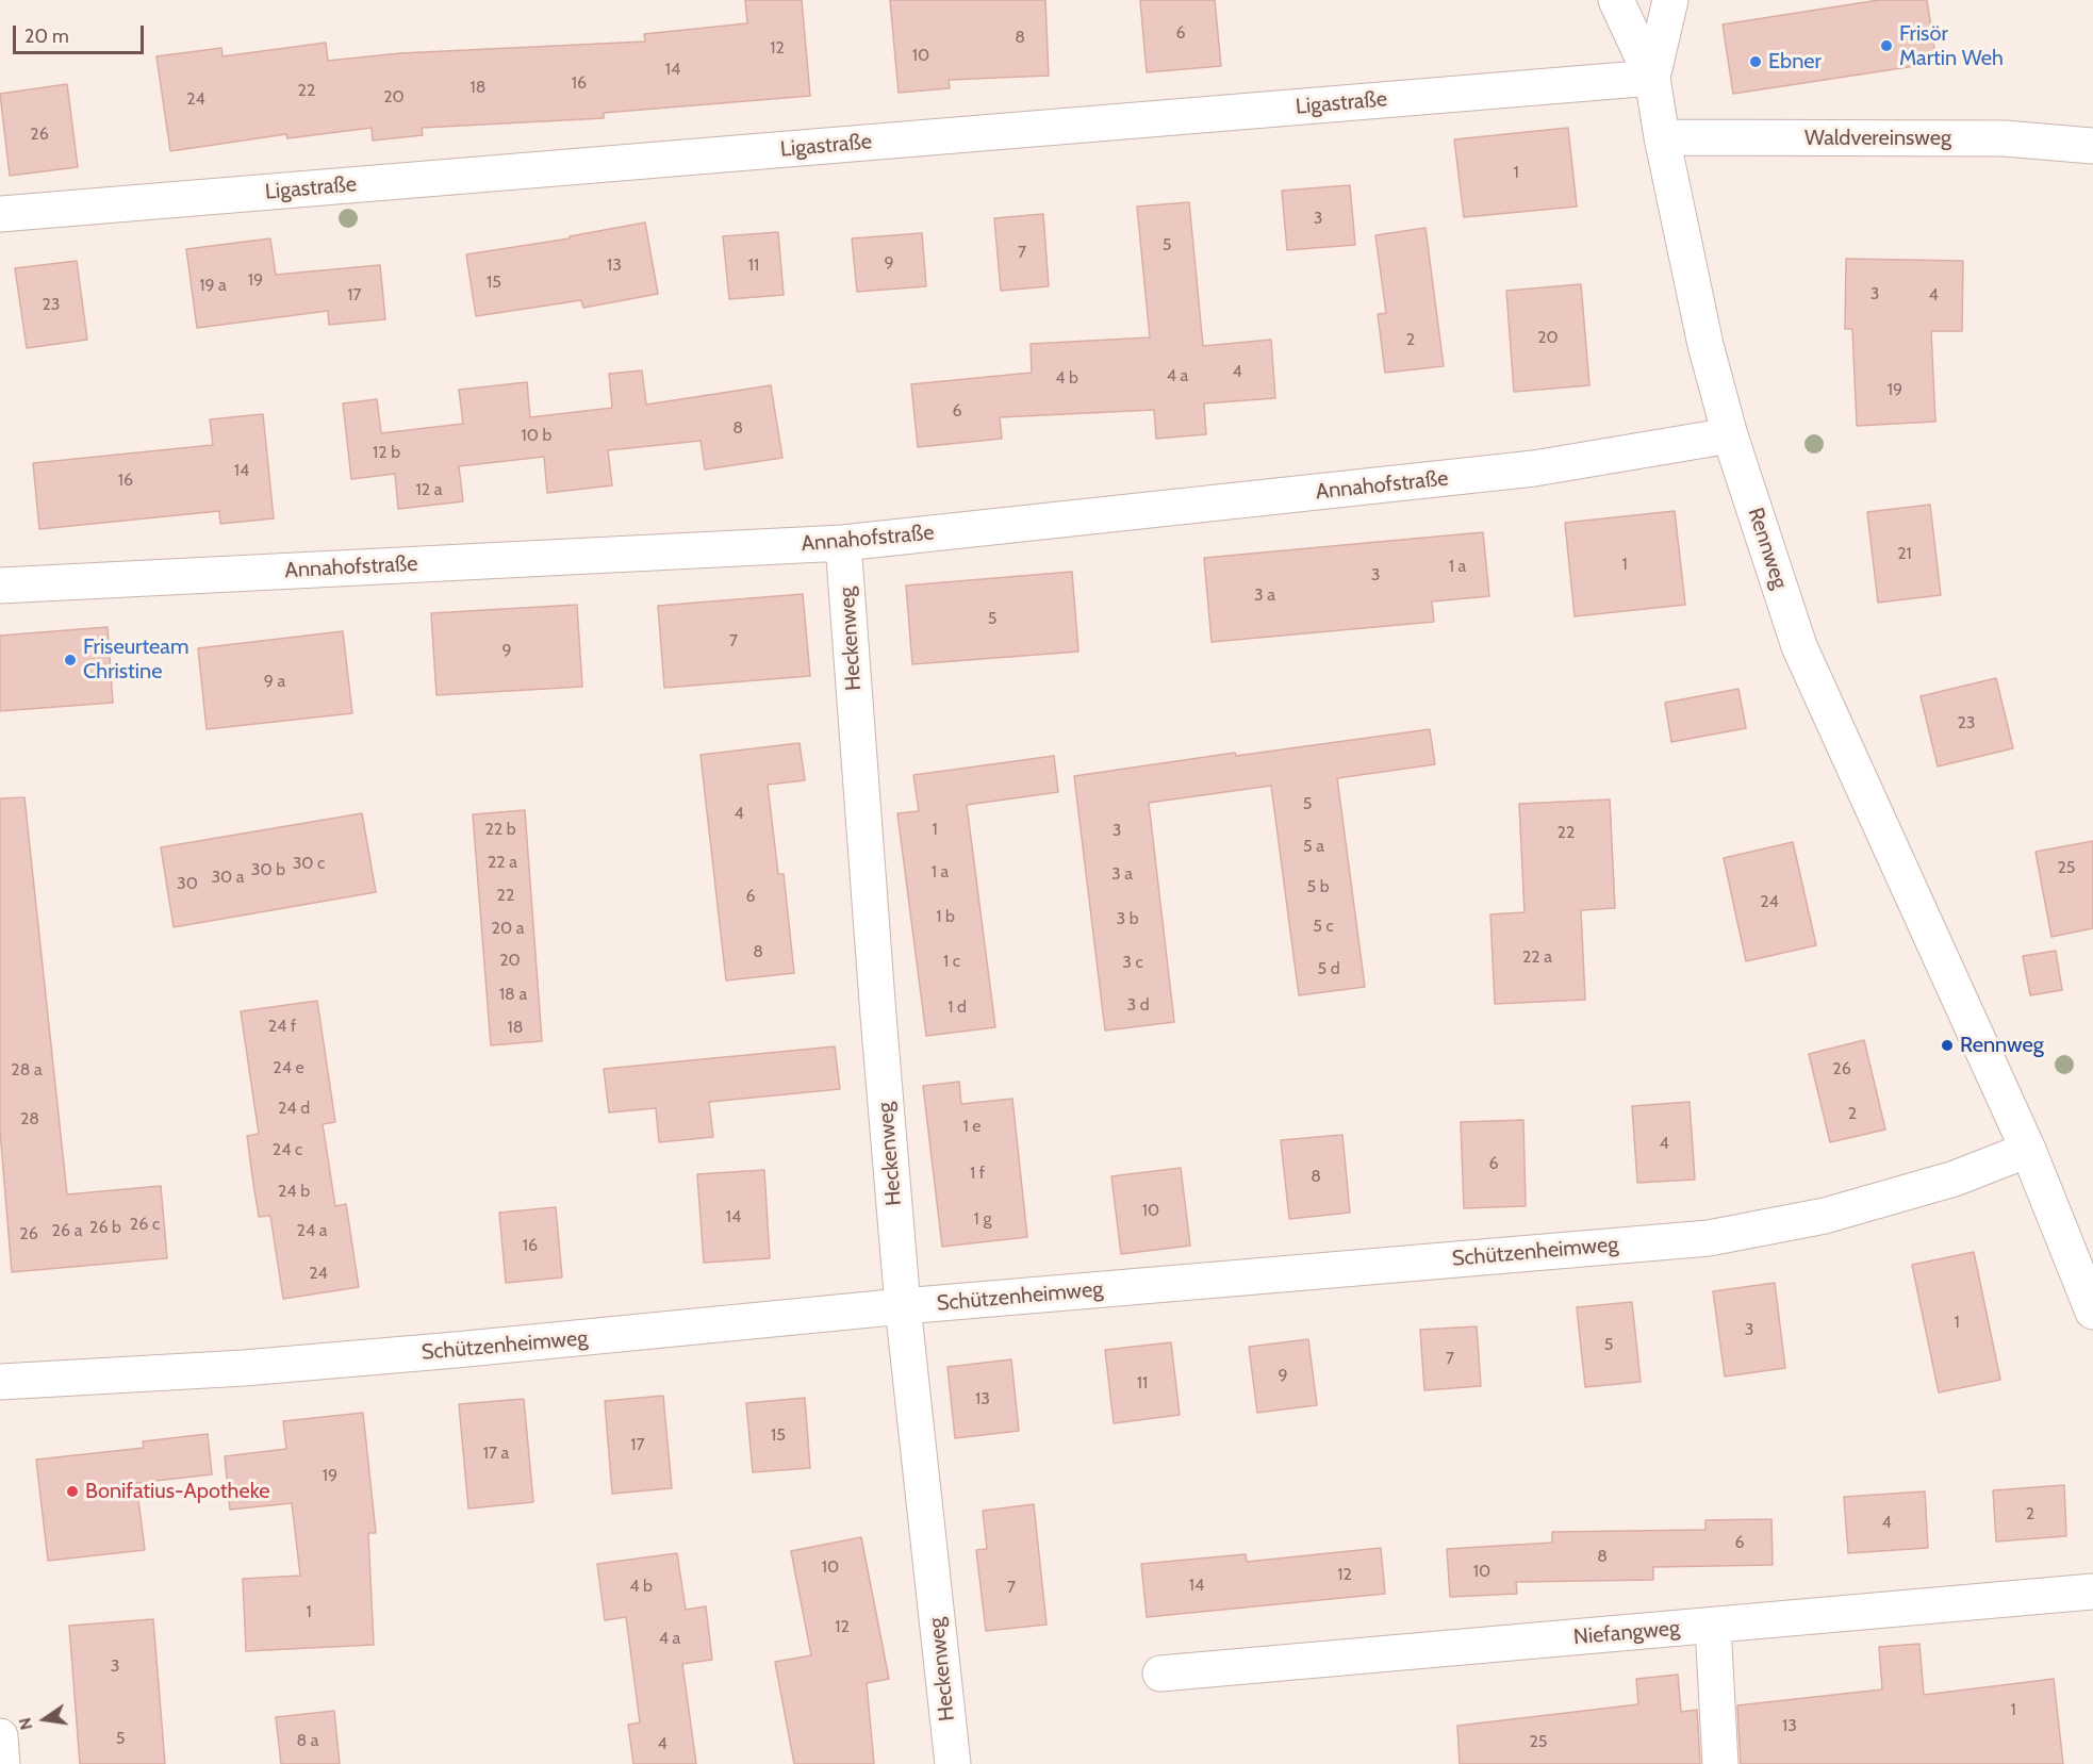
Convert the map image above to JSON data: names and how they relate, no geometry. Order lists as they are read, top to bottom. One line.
{"streets":{"street":["Ligastraße","Waldvereinsweg","Annahofstraße","Rennweg","Heckenweg","Schützenheimweg","Niefangweg"]},"crossings":[["Ligastraße","Rennweg"],["Waldvereinsweg","Rennweg"],["Annahofstraße","Rennweg"],["Annahofstraße","Heckenweg"],["Rennweg","Schützenheimweg"],["Heckenweg","Schützenheimweg"]],"places":["Frisör Martin Weh","Ebner","Friseurteam Christine","Rennweg","Bonifatius-Apotheke"],"house_numbers":["6","8","12","10","14","16","18","22","20","24","26","1","3","5","7","9","13","11","19","15","19 a","3","17","4","23","20","2","4","4 a","4 b","19","6","8","10 b","12 b","14","16","12 a","21","1","1 a","3","3 a","5","7","9","9 a","23","5","4","22 b","1","3","22","5 a","22 a","30 c","25","30 b","1 a","3 a","30 a","30","5 b","22","6","24","1 b","3 b","5 c","20 a","8","22 a","20","1 c","3 c","5 d","18 a","3 d","1 d","24 f","18","24 e","26","28 a","24 d","2","28","1 e","4","24 c","6","1 f","8","24 b","10","14","1 g","26 c","26 b","26 a","24 a","26","16","24","1","3","5","7","9","11","13","15","17","17 a","19","2","4","6","8","10","10","12","14","4 b","7","1","12","4 a","3","1","13","5","8 a","25","4"],"scale_bar":"20 m","north":"left"}
